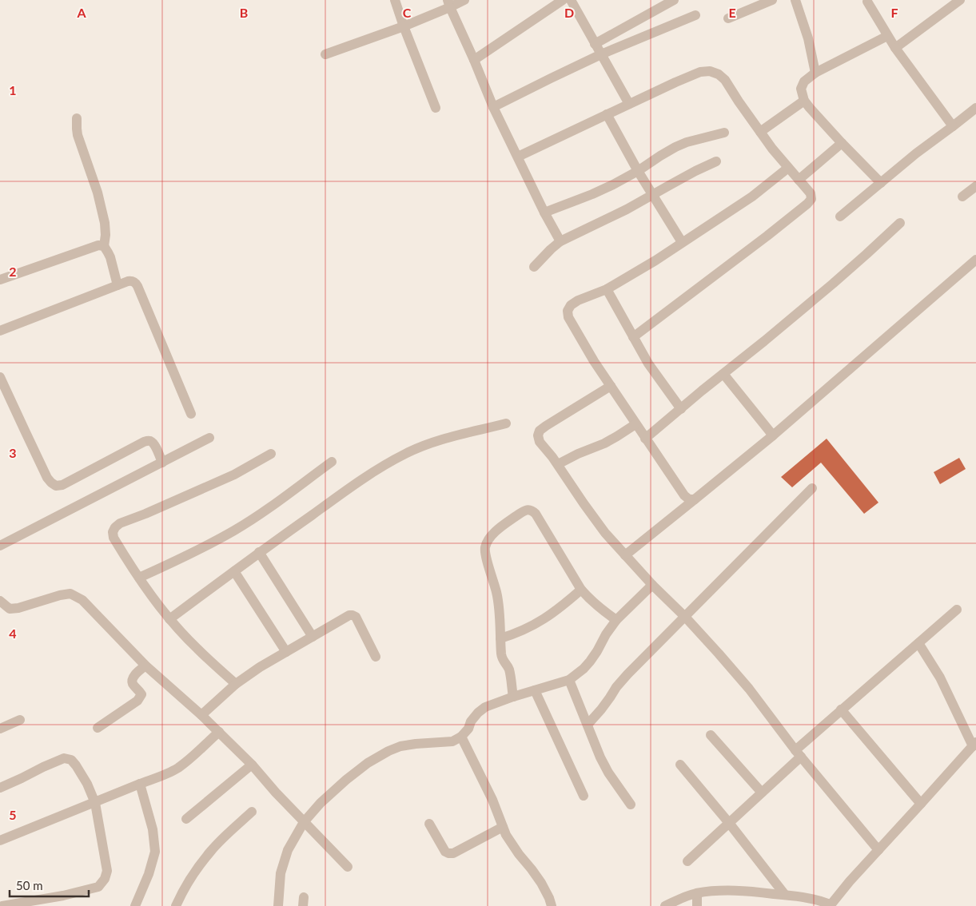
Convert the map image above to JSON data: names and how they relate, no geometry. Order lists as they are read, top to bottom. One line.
{"scale_bar":"50 m","grid":{"columns":["A","B","C","D","E","F"],"rows":["1","2","3","4","5"]}}
